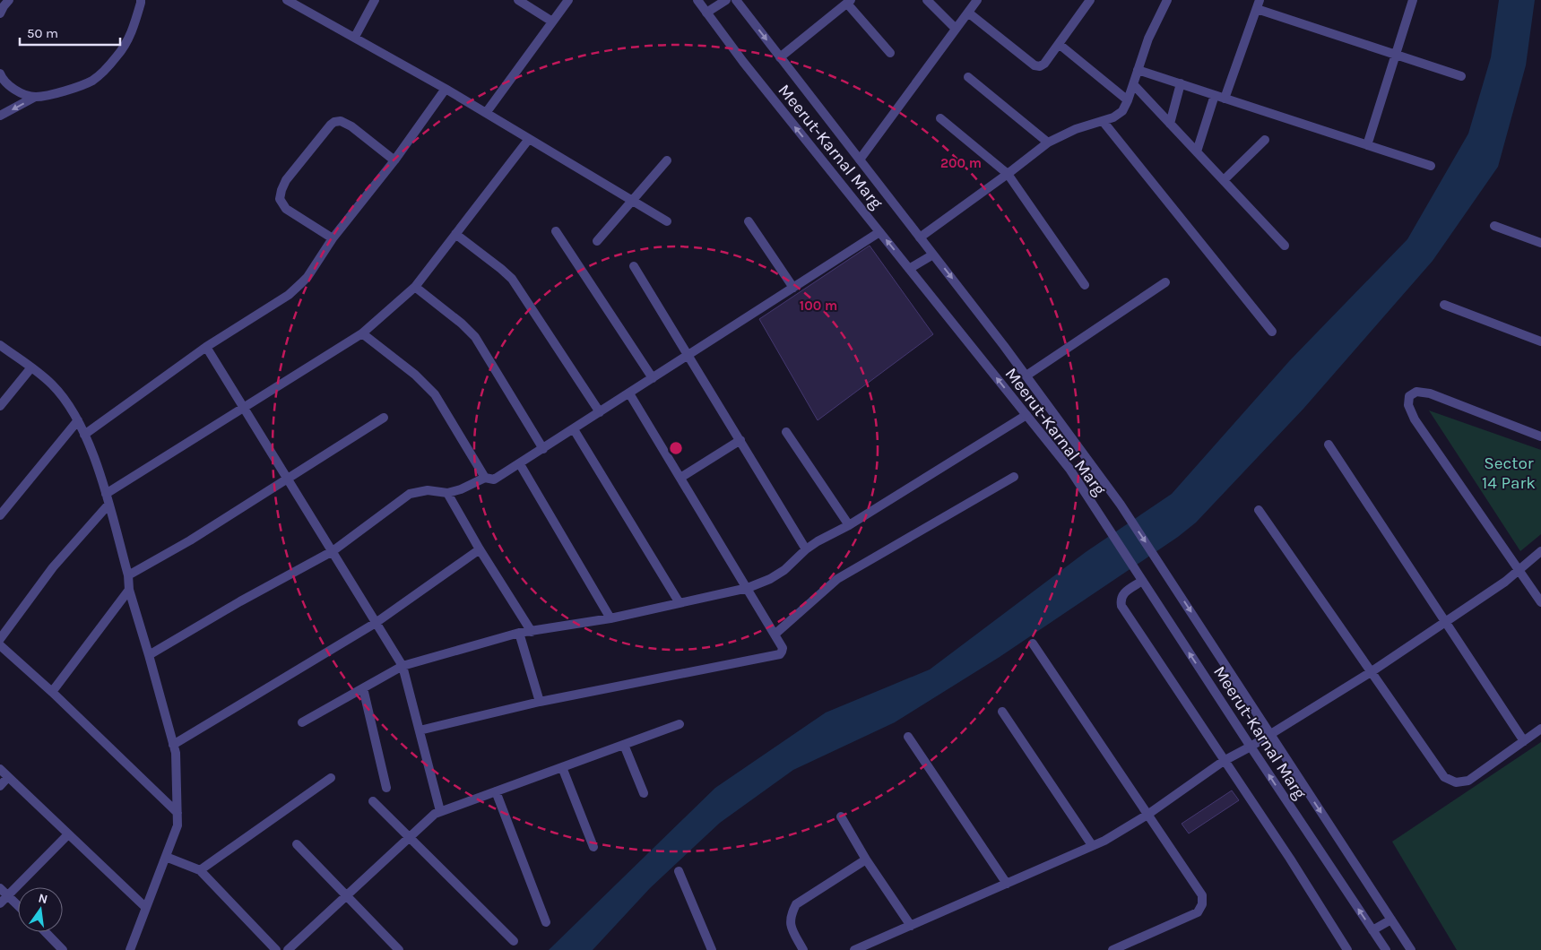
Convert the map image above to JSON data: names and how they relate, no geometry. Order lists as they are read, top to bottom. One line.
{"streets":{"street":["Meerut-Karnal Marg"]},"parks":["Sector 14 Park"],"scale_bar":"50 m","north":"top","rings":["200 m","100 m"]}
